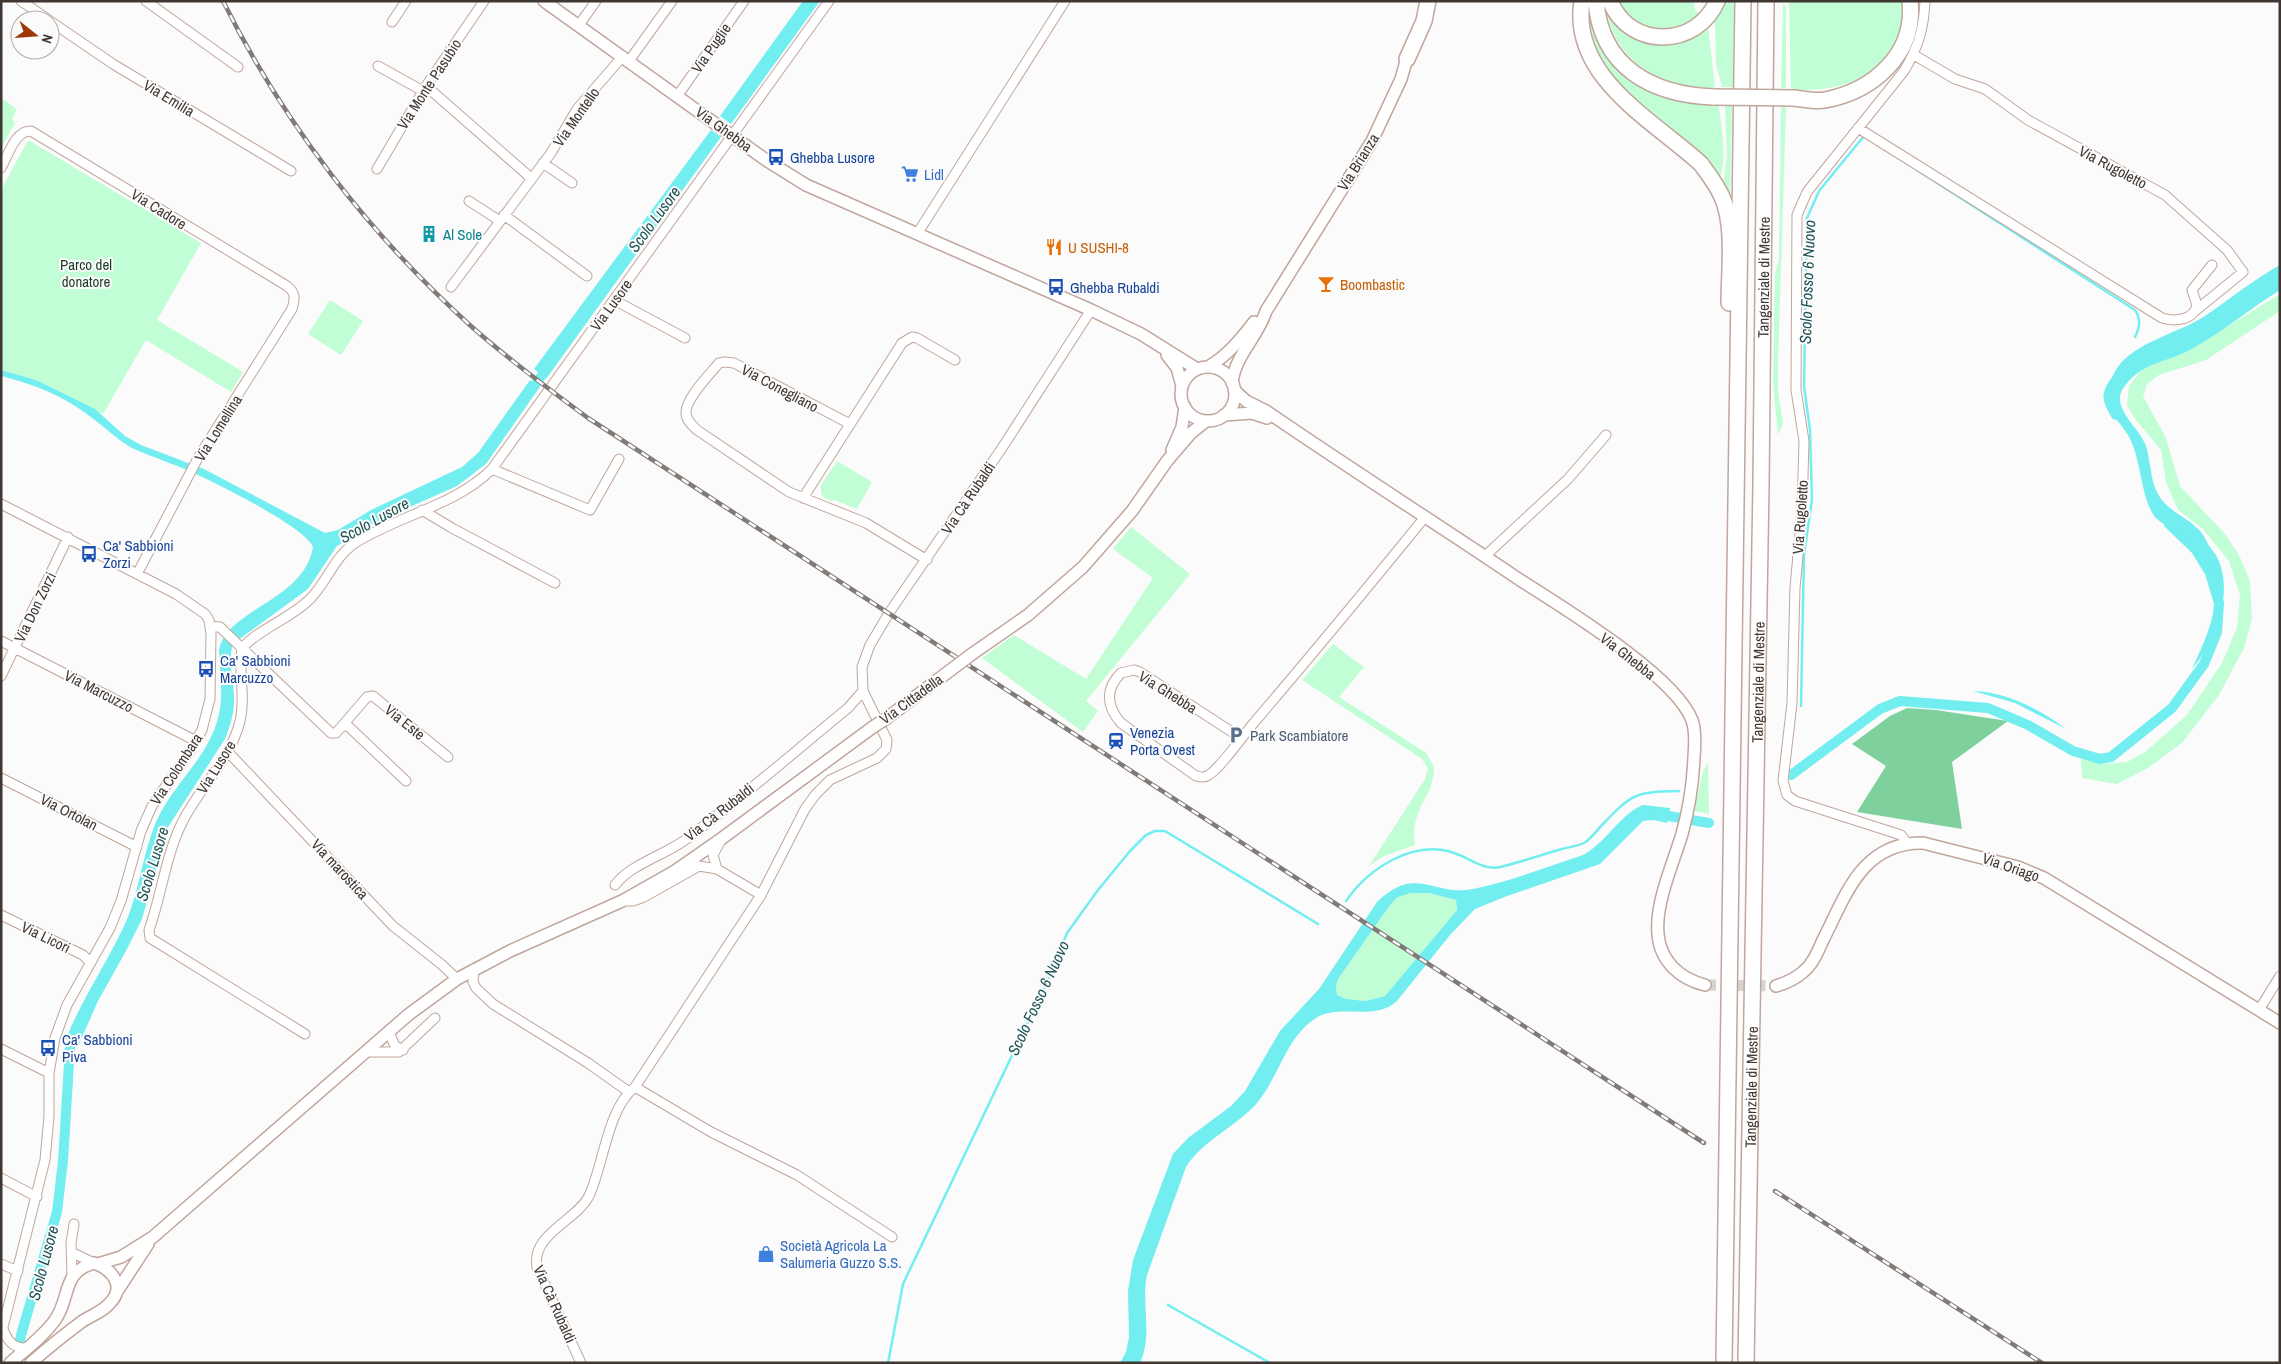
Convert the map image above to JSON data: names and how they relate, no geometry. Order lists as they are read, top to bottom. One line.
{"streets":{"highway":["Tangenziale di Mestre"],"main road":["Via Ghebba","Via Brianza","Via Cittadella","Via Oriago"],"street":["Via Puglie","Via Monte Pasubio","Via Emilia","Via Montello","Via Rugoletto","Via Cadore","Via Lusore","Via Conegliano","Via Lomellina","Via Cà Rubaldi","Via Don Zorzi","Via Marcuzzo","Via Este","Via Colombara","Via Ortolan","Via marostica","Via Licori"]},"crossings":[["Via Puglie","Via Ghebba"],["Via Montello","Via Ghebba"],["Via Ghebba","Via Brianza"],["Via Ghebba","Via Lusore"],["Via Ghebba","Via Cà Rubaldi"],["Via Ghebba","Via Cittadella"],["Via Brianza","Via Cittadella"],["Via Rugoletto","Via Oriago"],["Via Cadore","Via Lomellina"],["Via Lusore","Via marostica"],["Via Conegliano","Via Cà Rubaldi"],["Via Cà Rubaldi","Via Cittadella"],["Via Don Zorzi","Via Marcuzzo"],["Via Marcuzzo","Via Colombara"],["Via Cittadella","Via marostica"],["Via Colombara","Via Ortolan"],["Via Colombara","Via Licori"]],"water":["Scolo Lusore","Scolo Fosso 6 Nuovo"],"parks":["Parco del donatore"],"places":{"bus stop":["Ghebba Lusore","Ghebba Rubaldi","Ca' Sabbioni Zorzi","Ca' Sabbioni Marcuzzo","Ca' Sabbioni Piva"],"supermarket":["Lidl"],"building":["Al Sole"],"restaurant":["U SUSHI-8"],"bar":["Boombastic"],"parking":["Park Scambiatore"],"station":["Venezia Porta Ovest"],"shop":["Società Agricola La Salumeria Guzzo S.S."]},"north":"right"}
